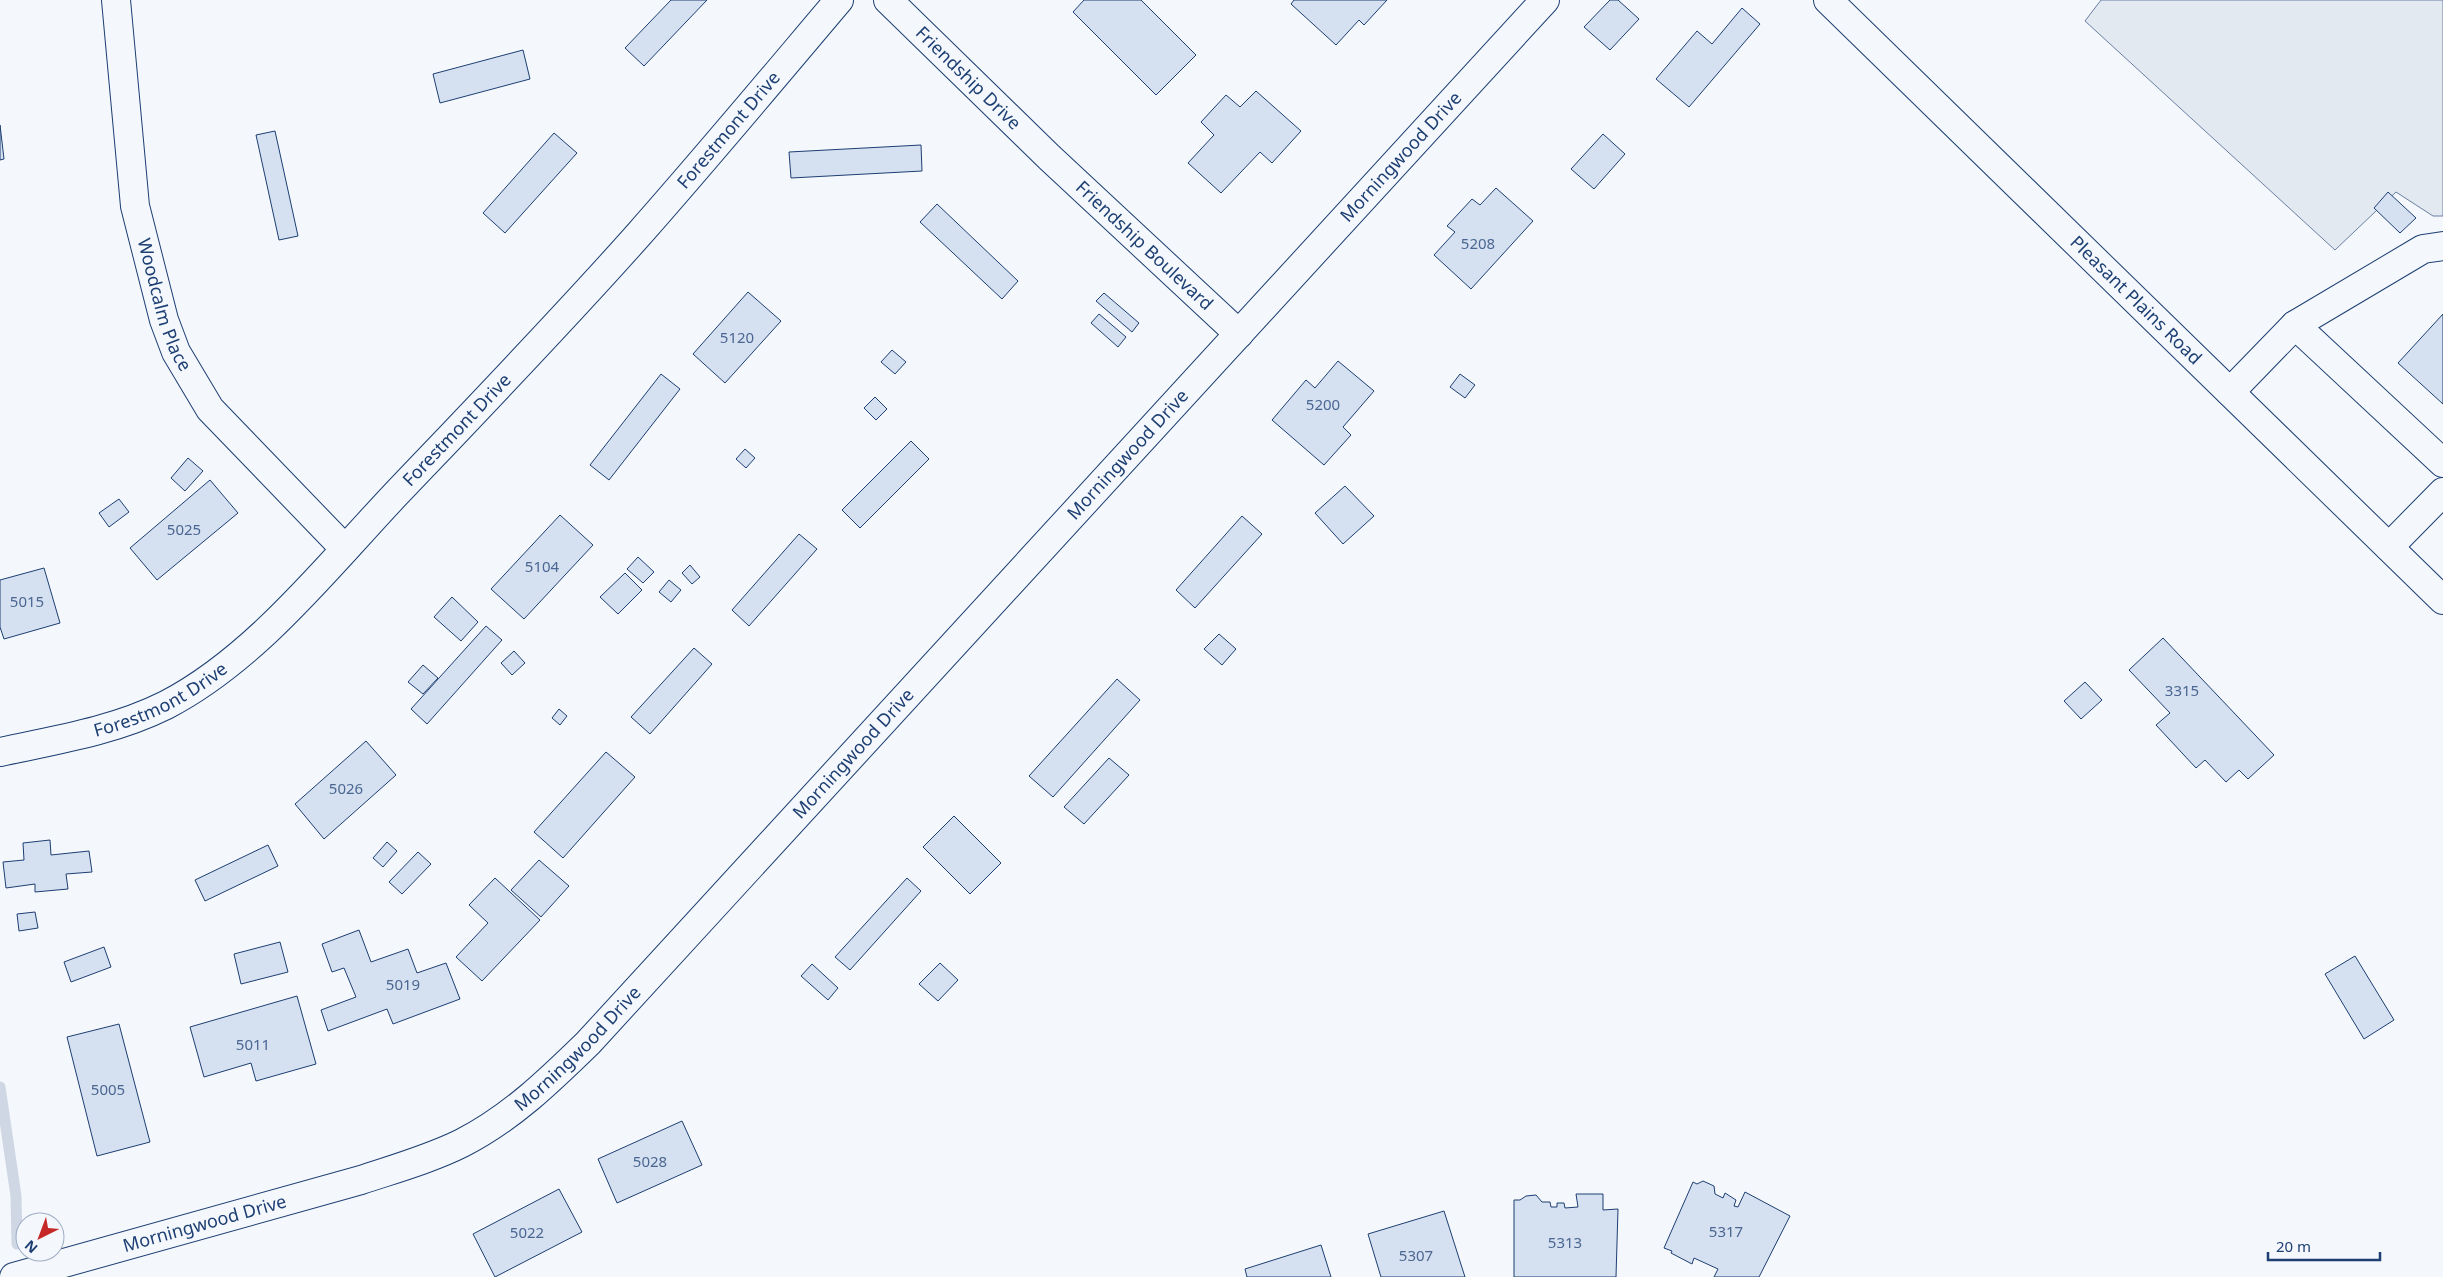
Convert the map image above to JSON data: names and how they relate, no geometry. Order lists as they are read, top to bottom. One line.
{"streets":{"street":["Friendship Drive","Forestmont Drive","Morningwood Drive","Friendship Boulevard","Pleasant Plains Road","Woodcalm Place"]},"crossings":[["Friendship Drive","Friendship Boulevard"],["Forestmont Drive","Woodcalm Place"],["Morningwood Drive","Friendship Boulevard"]],"house_numbers":["5208","5120","5200","5025","5104","5015","3315","5026","5019","5011","5005","5028","5317","5022","5313","5307"],"scale_bar":"20 m","north":"bottom left"}
